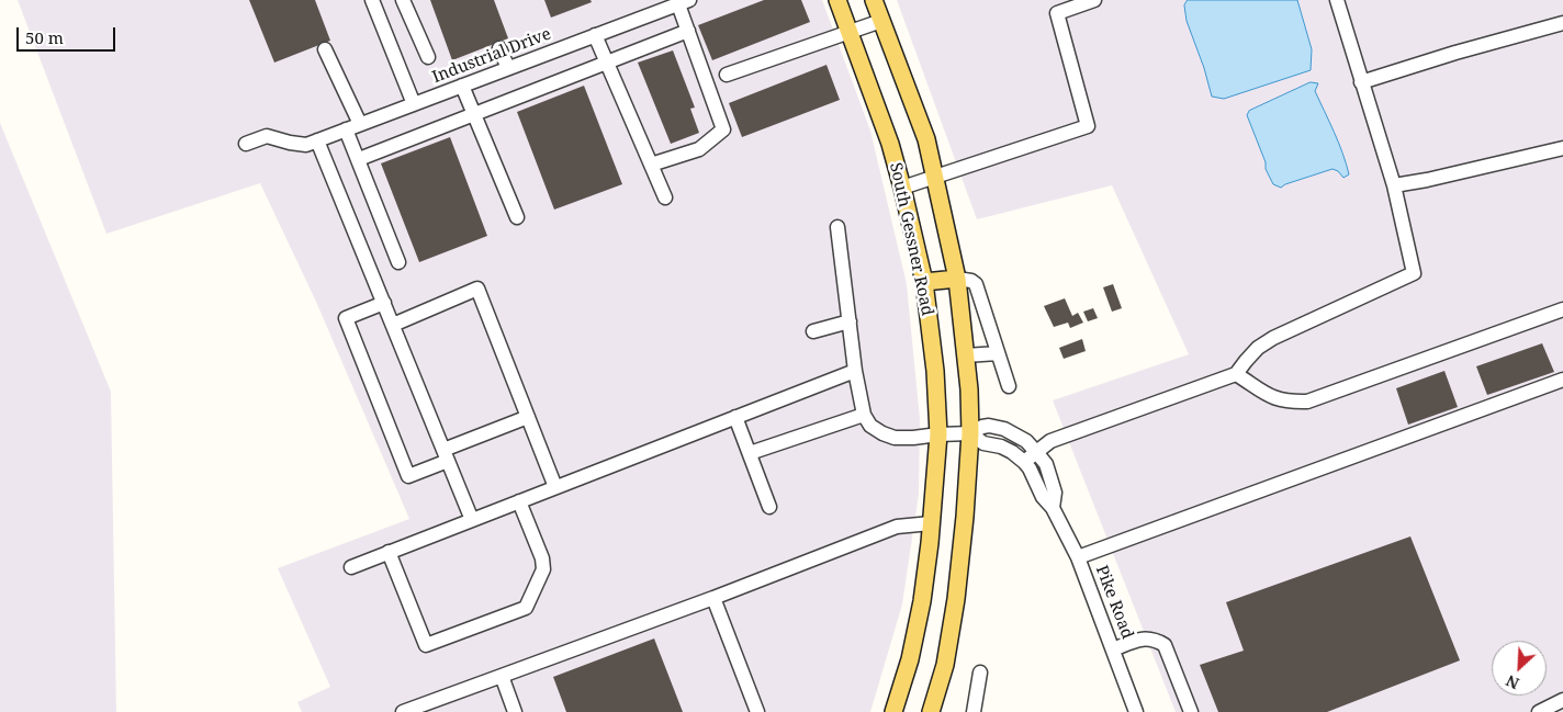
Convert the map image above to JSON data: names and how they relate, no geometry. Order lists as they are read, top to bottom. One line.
{"streets":{"main road":["South Gessner Road"],"street":["Industrial Drive","Pike Road"]},"crossings":[["South Gessner Road","Pike Road"]],"scale_bar":"50 m","north":"bottom left"}
